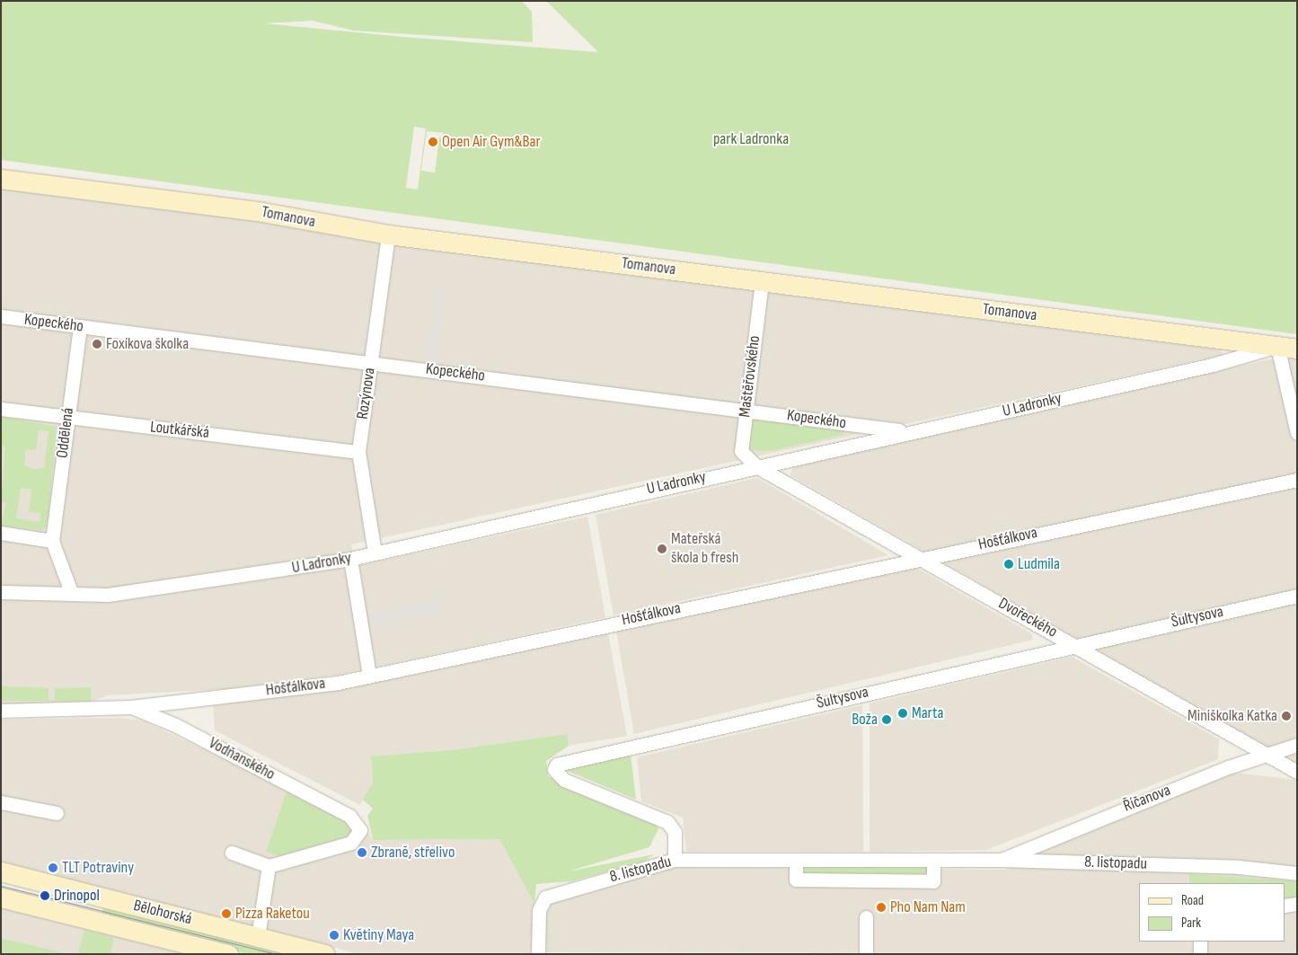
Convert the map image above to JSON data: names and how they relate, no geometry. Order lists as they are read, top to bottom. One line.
{"streets":{"street":["Tomanova","Kopeckého","Maštěřovského","Rozýnova","U Ladronky","Loutkářská","Oddělená","Hošťálkova","Šultysova","Dvořeckého","Vodňanského","Říčanova","8. listopadu","Bělohorská"]},"crossings":[["Tomanova","Maštěřovského"],["Tomanova","Rozýnova"],["Tomanova","U Ladronky"],["Kopeckého","Maštěřovského"],["Kopeckého","Rozýnova"],["Kopeckého","U Ladronky"],["Kopeckého","Oddělená"],["Maštěřovského","U Ladronky"],["Maštěřovského","Dvořeckého"],["Rozýnova","U Ladronky"],["Rozýnova","Loutkářská"],["U Ladronky","Dvořeckého"],["Loutkářská","Oddělená"],["Hošťálkova","Dvořeckého"],["Hošťálkova","Vodňanského"],["Šultysova","Dvořeckého"],["Šultysova","8. listopadu"],["Dvořeckého","Říčanova"],["Říčanova","8. listopadu"]],"parks":["park Ladronka"],"places":["Open Air Gym&Bar","Foxíkova školka","Mateřská škola b fresh","Ludmila","Marta","Miniškolka Katka","Boža","Zbraně, střelivo","TLT Potraviny","Drinopol","Pho Nam Nam","Pizza Raketou","Květiny Maya"],"legend":["Road","Park"]}
